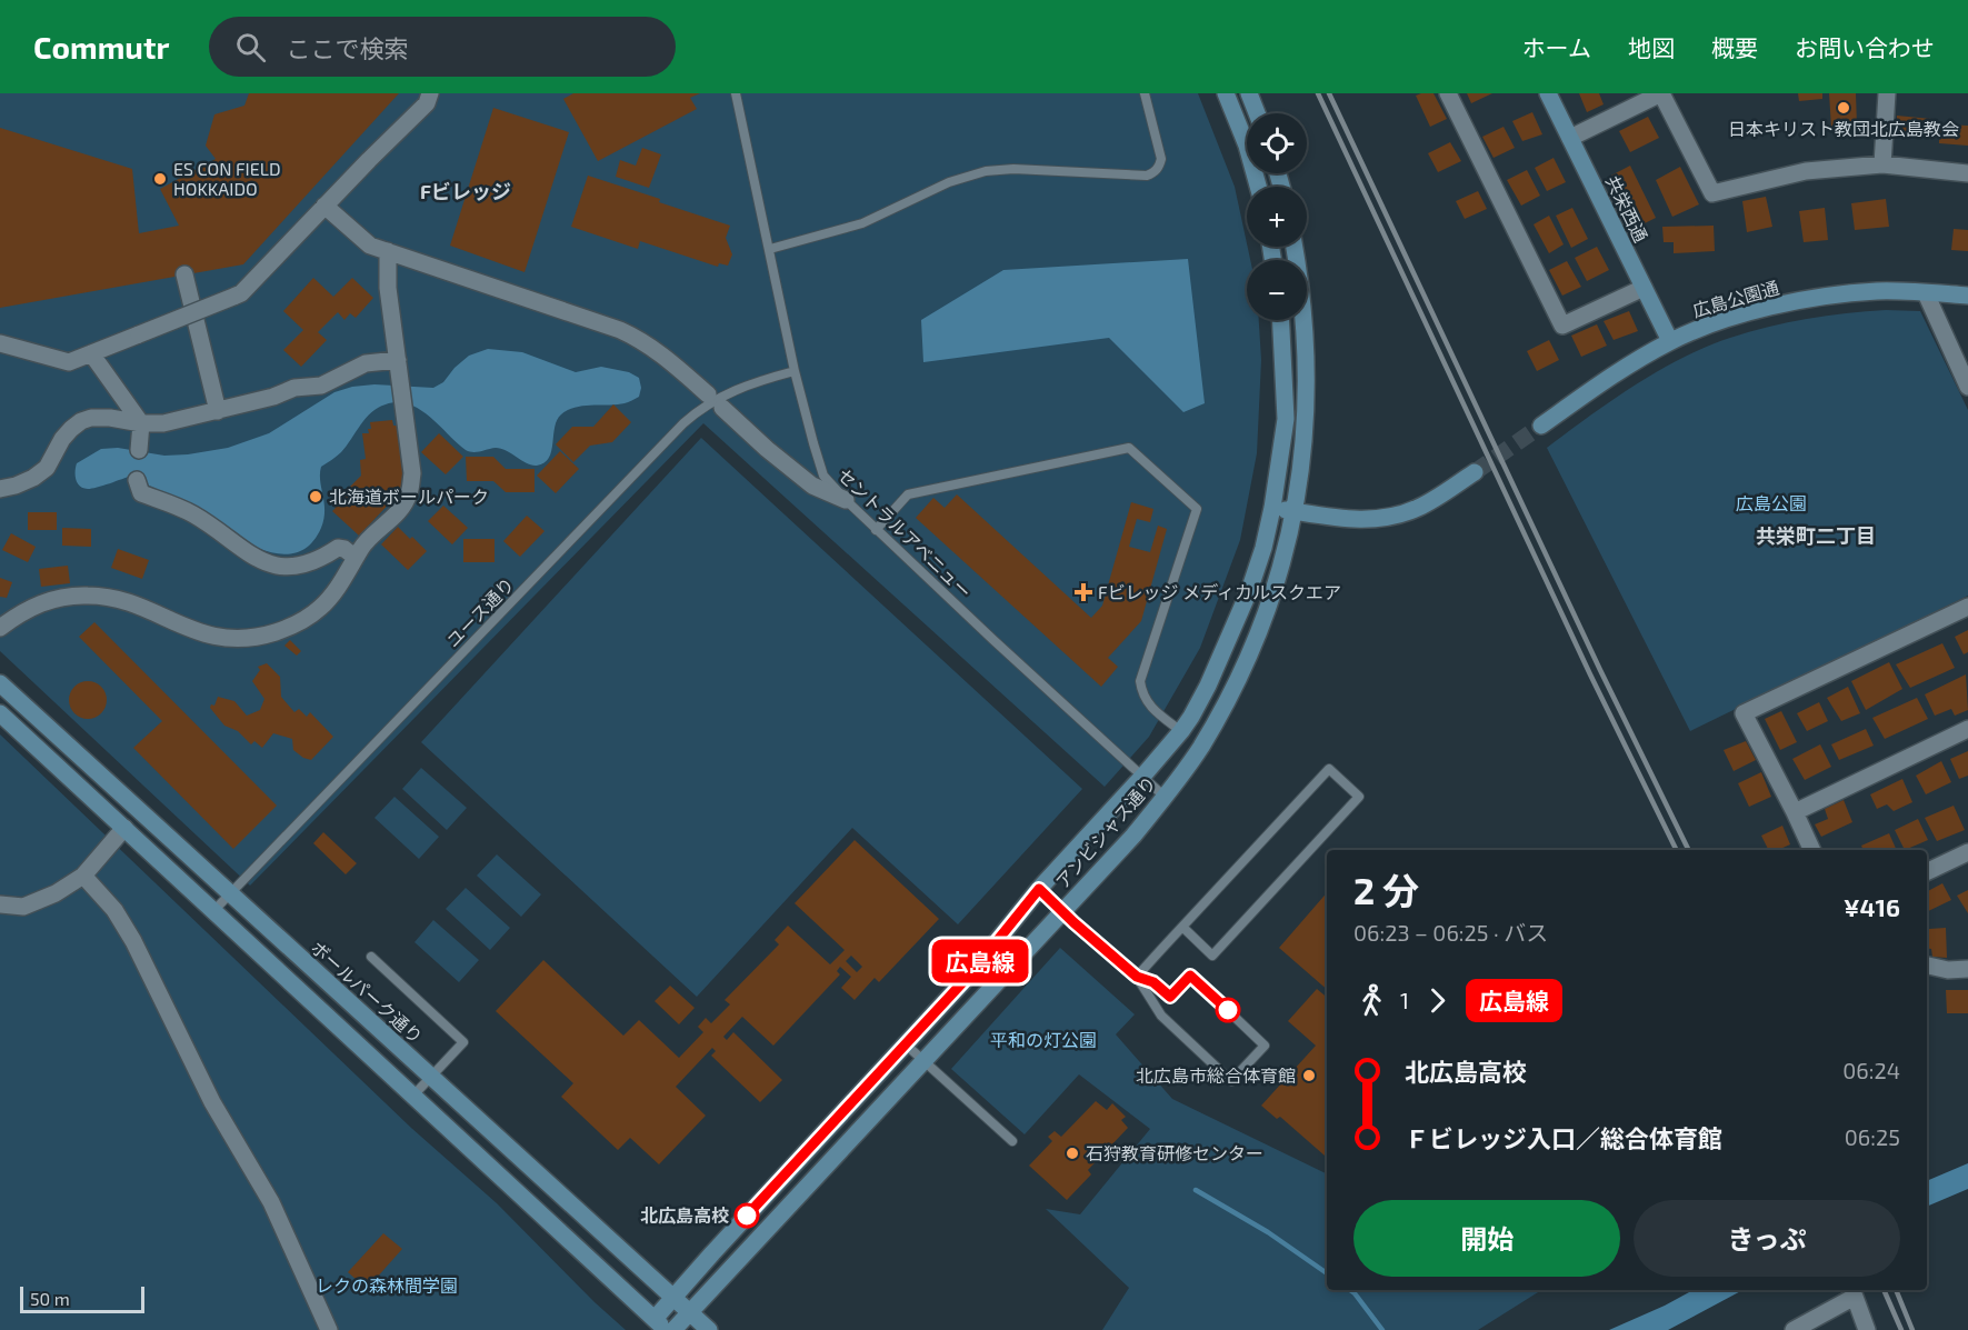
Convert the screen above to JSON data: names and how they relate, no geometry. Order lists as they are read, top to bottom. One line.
{"streets":{"street":["共栄西通","広島公園通","アンビシャス通り","ボールパーク通り"],"lane":["セントラルアベニュー","ユース通り"]},"crossings":[["共栄西通","広島公園通"],["セントラルアベニュー","ユース通り"],["セントラルアベニュー","アンビシャス通り"],["ユース通り","ボールパーク通り"],["アンビシャス通り","ボールパーク通り"]],"districts":["Fビレッジ","共栄町二丁目"],"parks":["広島公園","平和の灯公園","レクの森林間学園"],"places":{"other":["日本キリスト教団北広島教会","ES CON FIELD HOKKAIDO","北海道ボールパーク","北広島市総合体育館","石狩教育研修センター","北広島高校"],"health":["Fビレッジ メディカルスクエア"]},"lines":["bus line 広島線"],"scale_bar":"50 m","page":{"header":"Commutr","search":"ここで検索","nav":["ホーム","地図","概要","お問い合わせ"],"on_map":"広島線","map_buttons":["+","−"],"heading":["2 分","06:23 – 06:25 · バス","¥416"],"legs":["1","広島線"],"list":[{"name":"北広島高校","value":"06:24"},{"name":"Ｆビレッジ入口／総合体育館","value":"06:25"}],"buttons":["開始","きっぷ"],"scale":"50 m"}}
